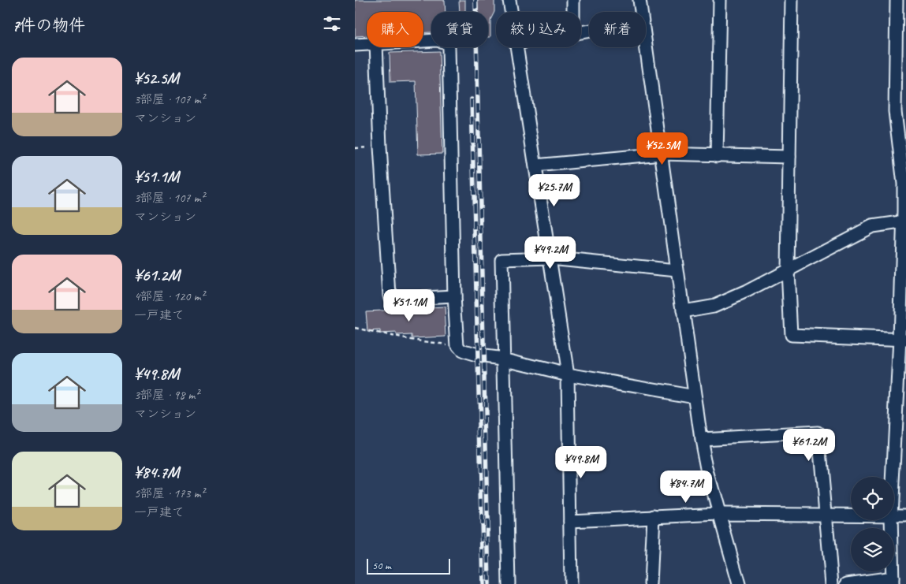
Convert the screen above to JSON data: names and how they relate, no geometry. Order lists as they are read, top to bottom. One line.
{"scale_bar":"50 m","page":{"heading":"7件の物件","chip":["購入","賃貸","絞り込み","新着"],"list":[{"name":"¥52.5M","note":"3部屋 · 107 m² · マンション"},{"name":"¥51.1M","note":"3部屋 · 107 m² · マンション"},{"name":"¥61.2M","note":"4部屋 · 120 m² · 一戸建て"},{"name":"¥49.8M","note":"3部屋 · 98 m² · マンション"},{"name":"¥84.7M","note":"5部屋 · 173 m² · 一戸建て"}],"price":["¥52.5M","¥25.7M","¥49.2M","¥51.1M","¥61.2M","¥49.8M","¥84.7M"],"scale":"50 m"}}
